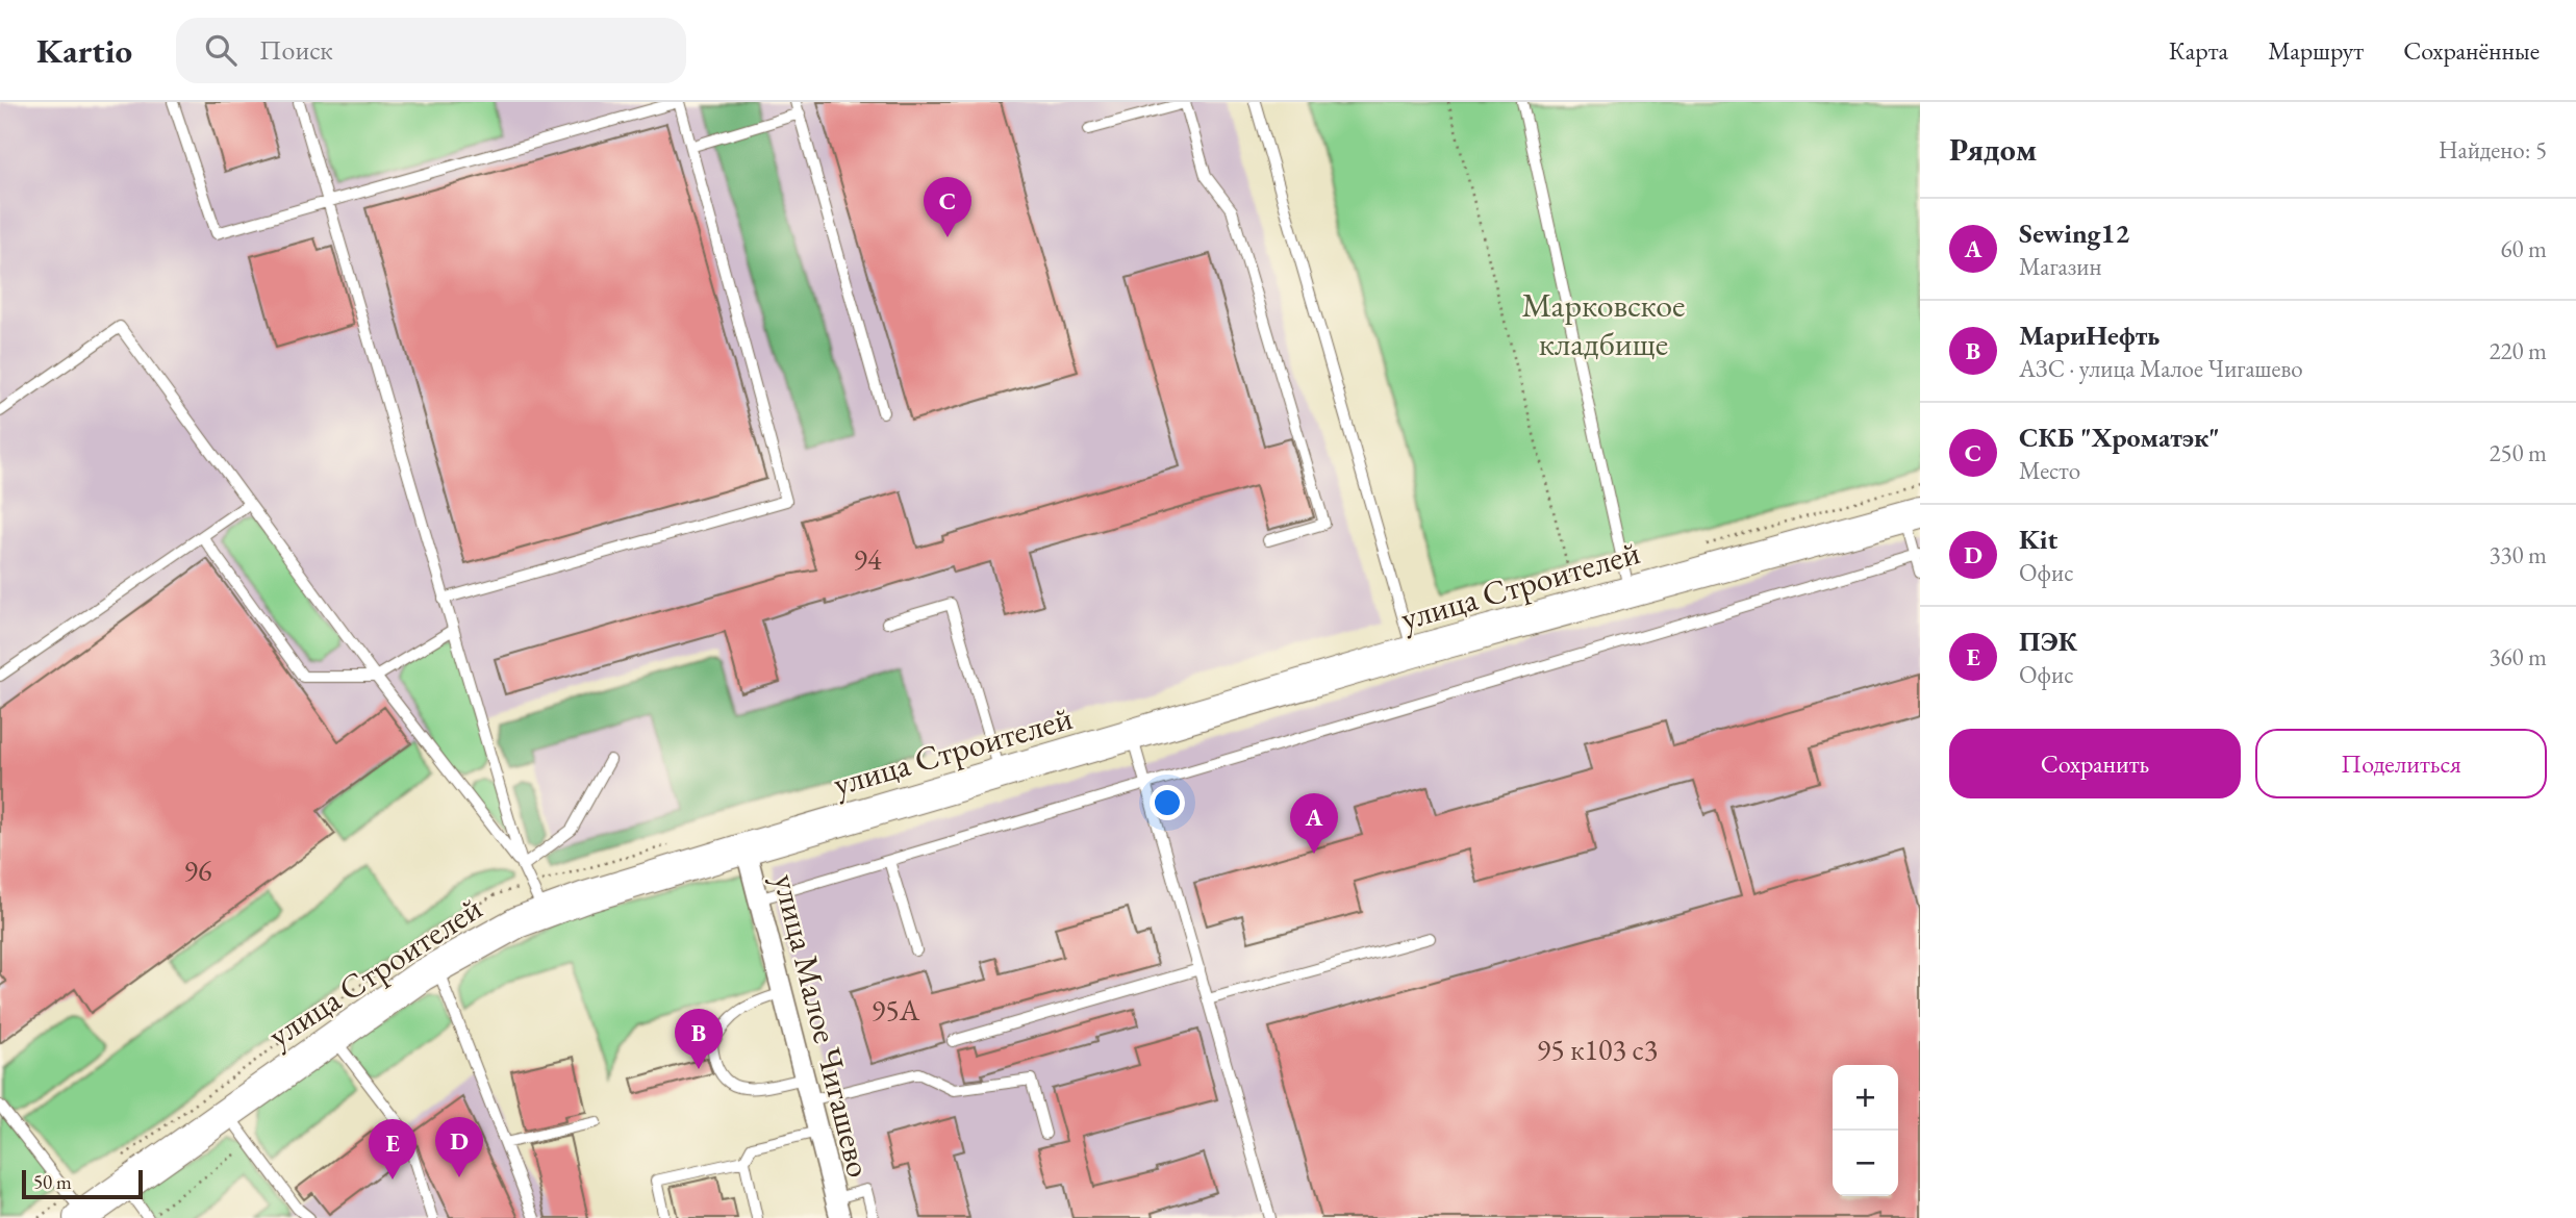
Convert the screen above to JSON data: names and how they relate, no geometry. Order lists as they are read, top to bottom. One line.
{"streets":{"main road":["улица Строителей"],"street":["улица Малое Чигашево"]},"crossings":[["улица Строителей","улица Малое Чигашево"]],"parks":["Марковское кладбище"],"house_numbers":["94","96","95А","95 к103 с3"],"scale_bar":"50 m","page":{"header":"Kartio","search":"Поиск","nav":["Карта","Маршрут","Сохранённые"],"heading":["Рядом","Найдено: 5"],"pins":["C","A","B","D","E"],"list":[{"mark":"A","name":"Sewing12","note":"Магазин","value":"60 m"},{"mark":"B","name":"МариНефть","note":"АЗС · улица Малое Чигашево","value":"220 m"},{"mark":"C","name":"СКБ \"Хроматэк\"","note":"Место","value":"250 m"},{"mark":"D","name":"Kit","note":"Офис","value":"330 m"},{"mark":"E","name":"ПЭК","note":"Офис","value":"360 m"}],"buttons":["Сохранить","Поделиться"],"map_buttons":["+","−"],"scale":"50 m"}}
